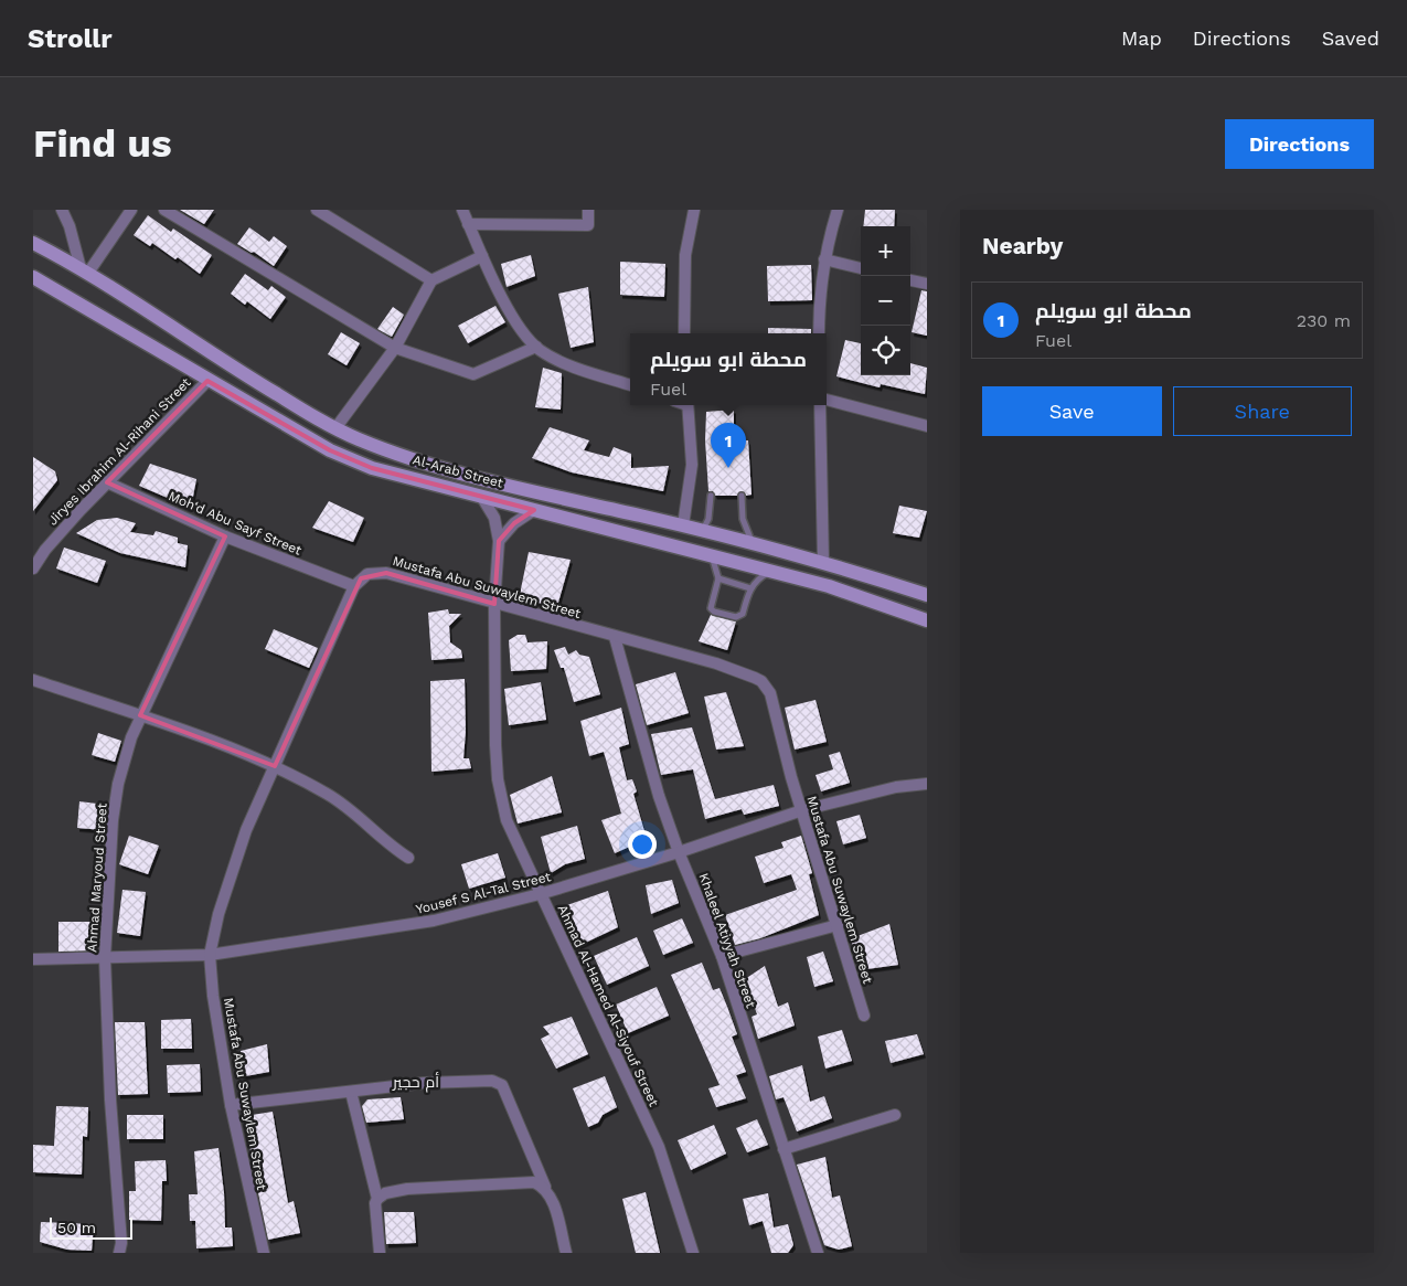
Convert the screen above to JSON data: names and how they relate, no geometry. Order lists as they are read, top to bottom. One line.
{"streets":{"main road":["Al-Arab Street"],"street":["Jiryes Ibrahim Al-Rihani Street","Moh‘d Abu Sayf Street","Mustafa Abu Suwaylem Street","Ahmad Maryoud Street","Yousef S Al-Tal Street","Khaleel Atiyyah Street","Ahmad Al-Hamed Al-Siyouf Street"]},"crossings":[["Jiryes Ibrahim Al-Rihani Street","Al-Arab Street"],["Jiryes Ibrahim Al-Rihani Street","Moh‘d Abu Sayf Street"],["Al-Arab Street","Ahmad Al-Hamed Al-Siyouf Street"],["Moh‘d Abu Sayf Street","Mustafa Abu Suwaylem Street"],["Moh‘d Abu Sayf Street","Ahmad Maryoud Street"],["Mustafa Abu Suwaylem Street","Yousef S Al-Tal Street"],["Mustafa Abu Suwaylem Street","Khaleel Atiyyah Street"],["Mustafa Abu Suwaylem Street","Ahmad Al-Hamed Al-Siyouf Street"],["Ahmad Maryoud Street","Yousef S Al-Tal Street"],["Yousef S Al-Tal Street","Khaleel Atiyyah Street"],["Yousef S Al-Tal Street","Ahmad Al-Hamed Al-Siyouf Street"]],"districts":["أم حجير"],"scale_bar":"50 m","page":{"header":"Strollr","nav":["Map","Directions","Saved"],"buttons":["Directions",["Save","Share"]],"title":"Find us","heading":"Nearby","map_buttons":["+","−"],"list":[{"mark":"1","name":"محطة ابو سويلم","note":"Fuel","value":"230 m"}],"popup":["محطة ابو سويلم","Fuel"],"pins":"1","scale":"50 m"}}
